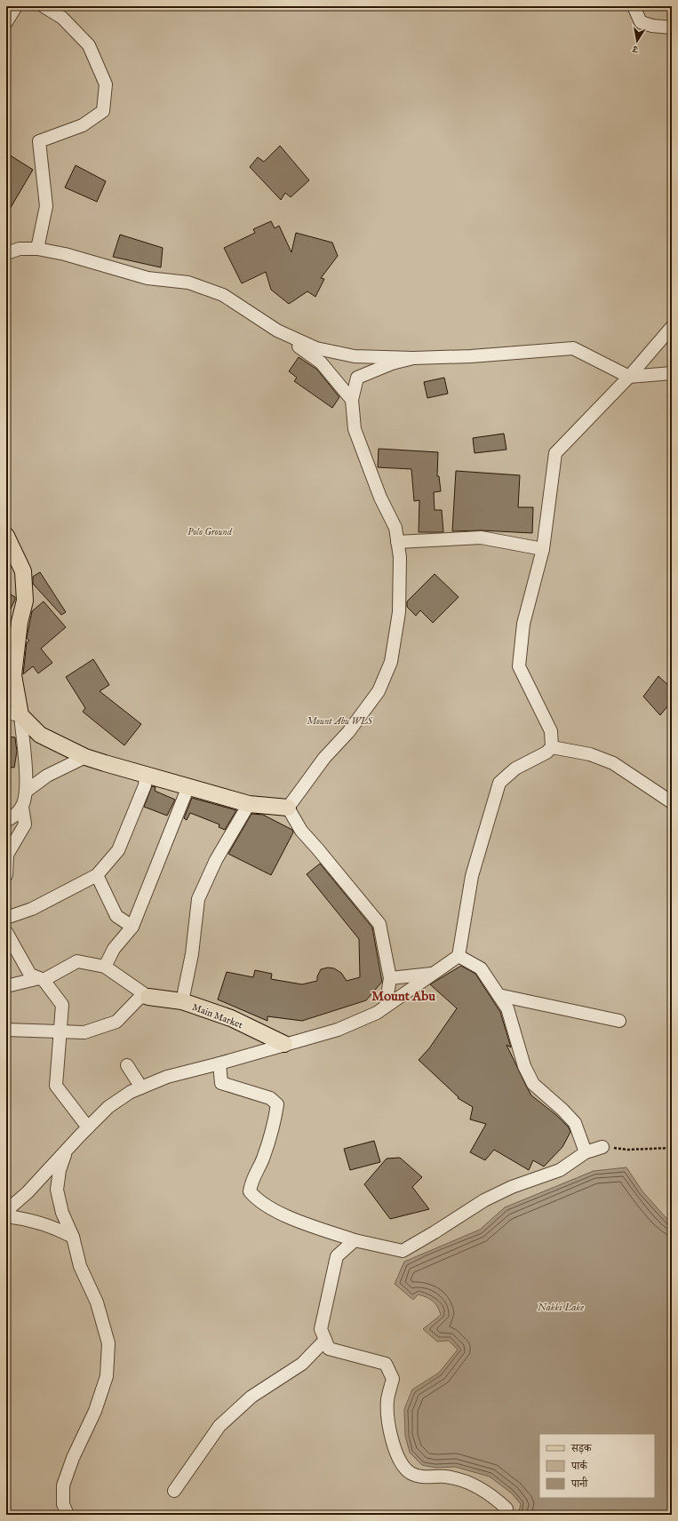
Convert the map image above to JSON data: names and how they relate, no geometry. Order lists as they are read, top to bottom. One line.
{"streets":{"main road":["Main Market"]},"districts":["Mount Abu"],"water":["Nakki Lake"],"parks":["Polo Ground","Mount Abu WLS"],"legend":["सड़क","पार्क","पानी"],"north":"bottom"}
